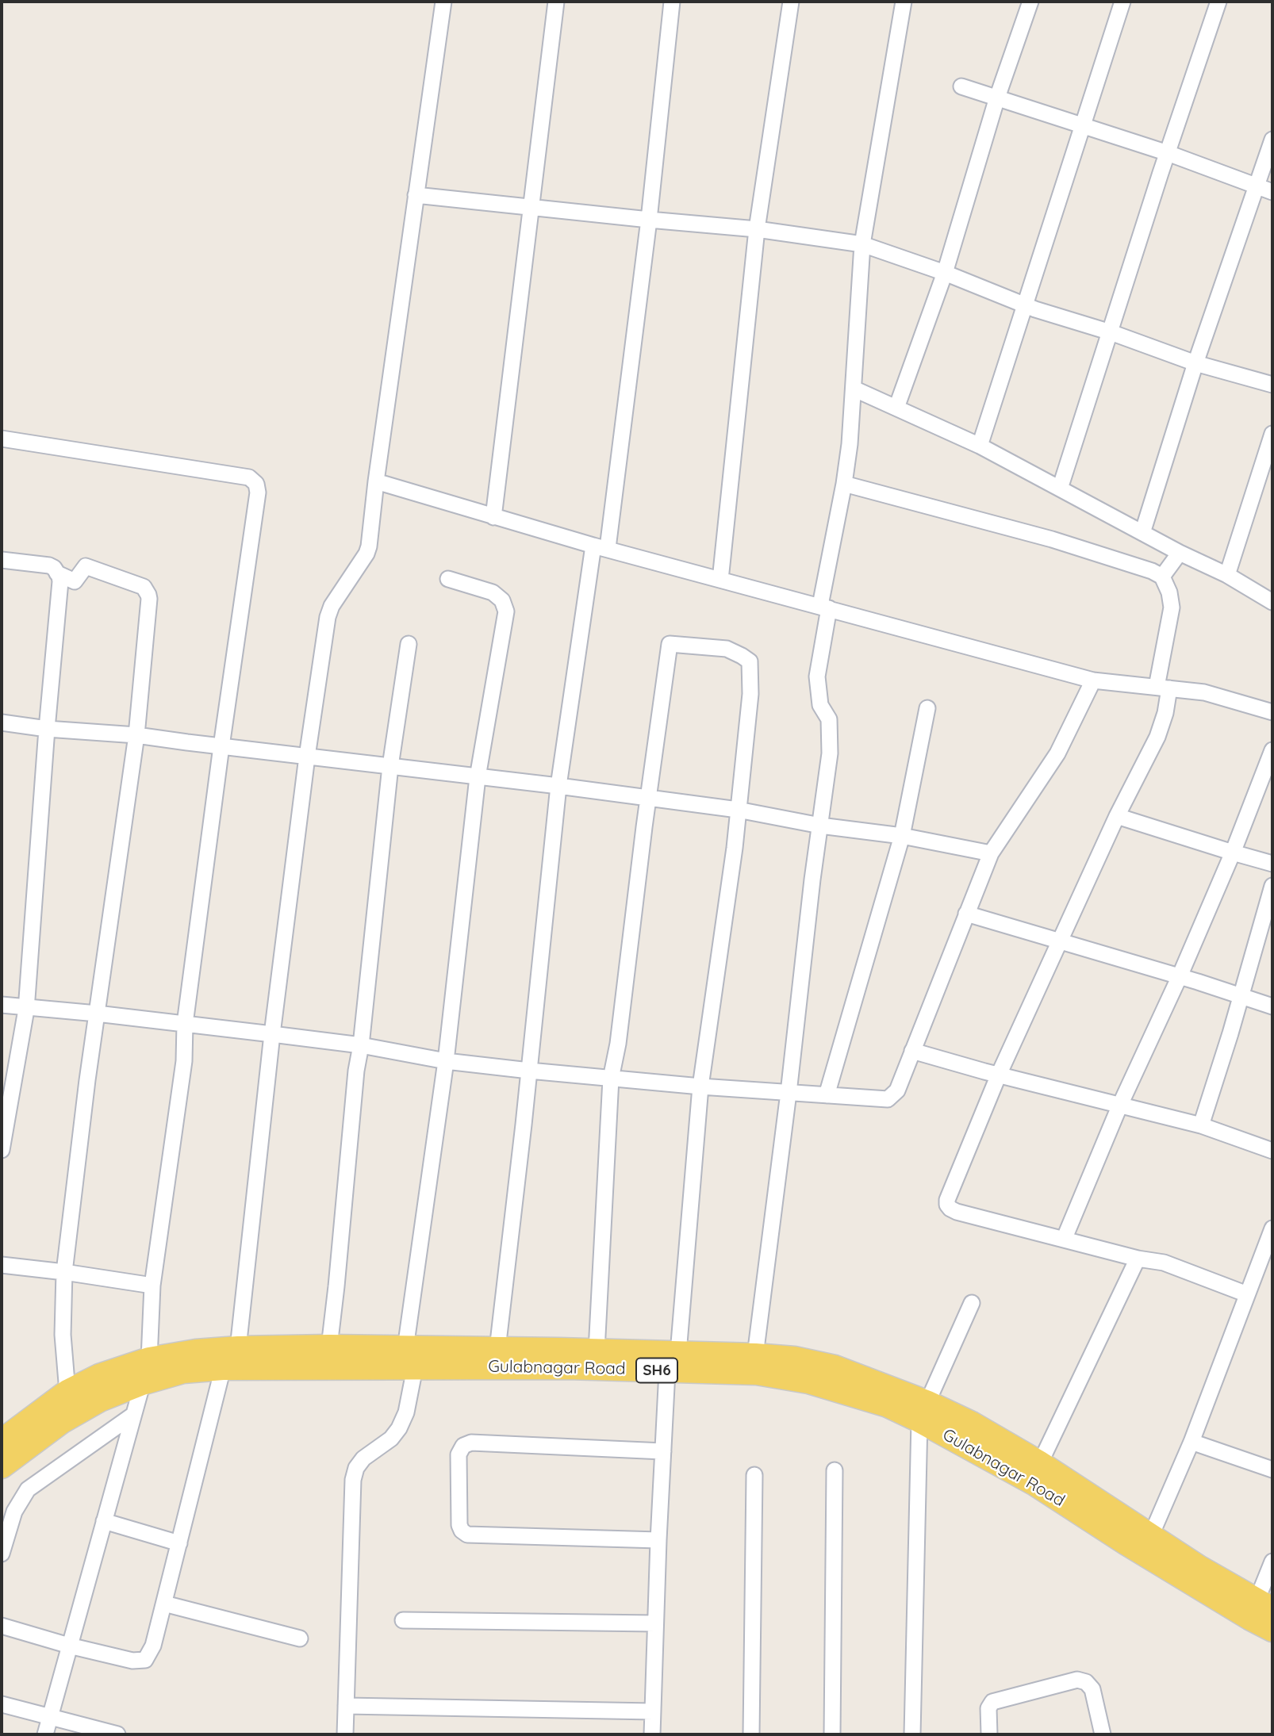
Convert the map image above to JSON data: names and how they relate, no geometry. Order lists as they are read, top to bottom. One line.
{"streets":{"main road":["Gulabnagar Road","SH6"]}}
